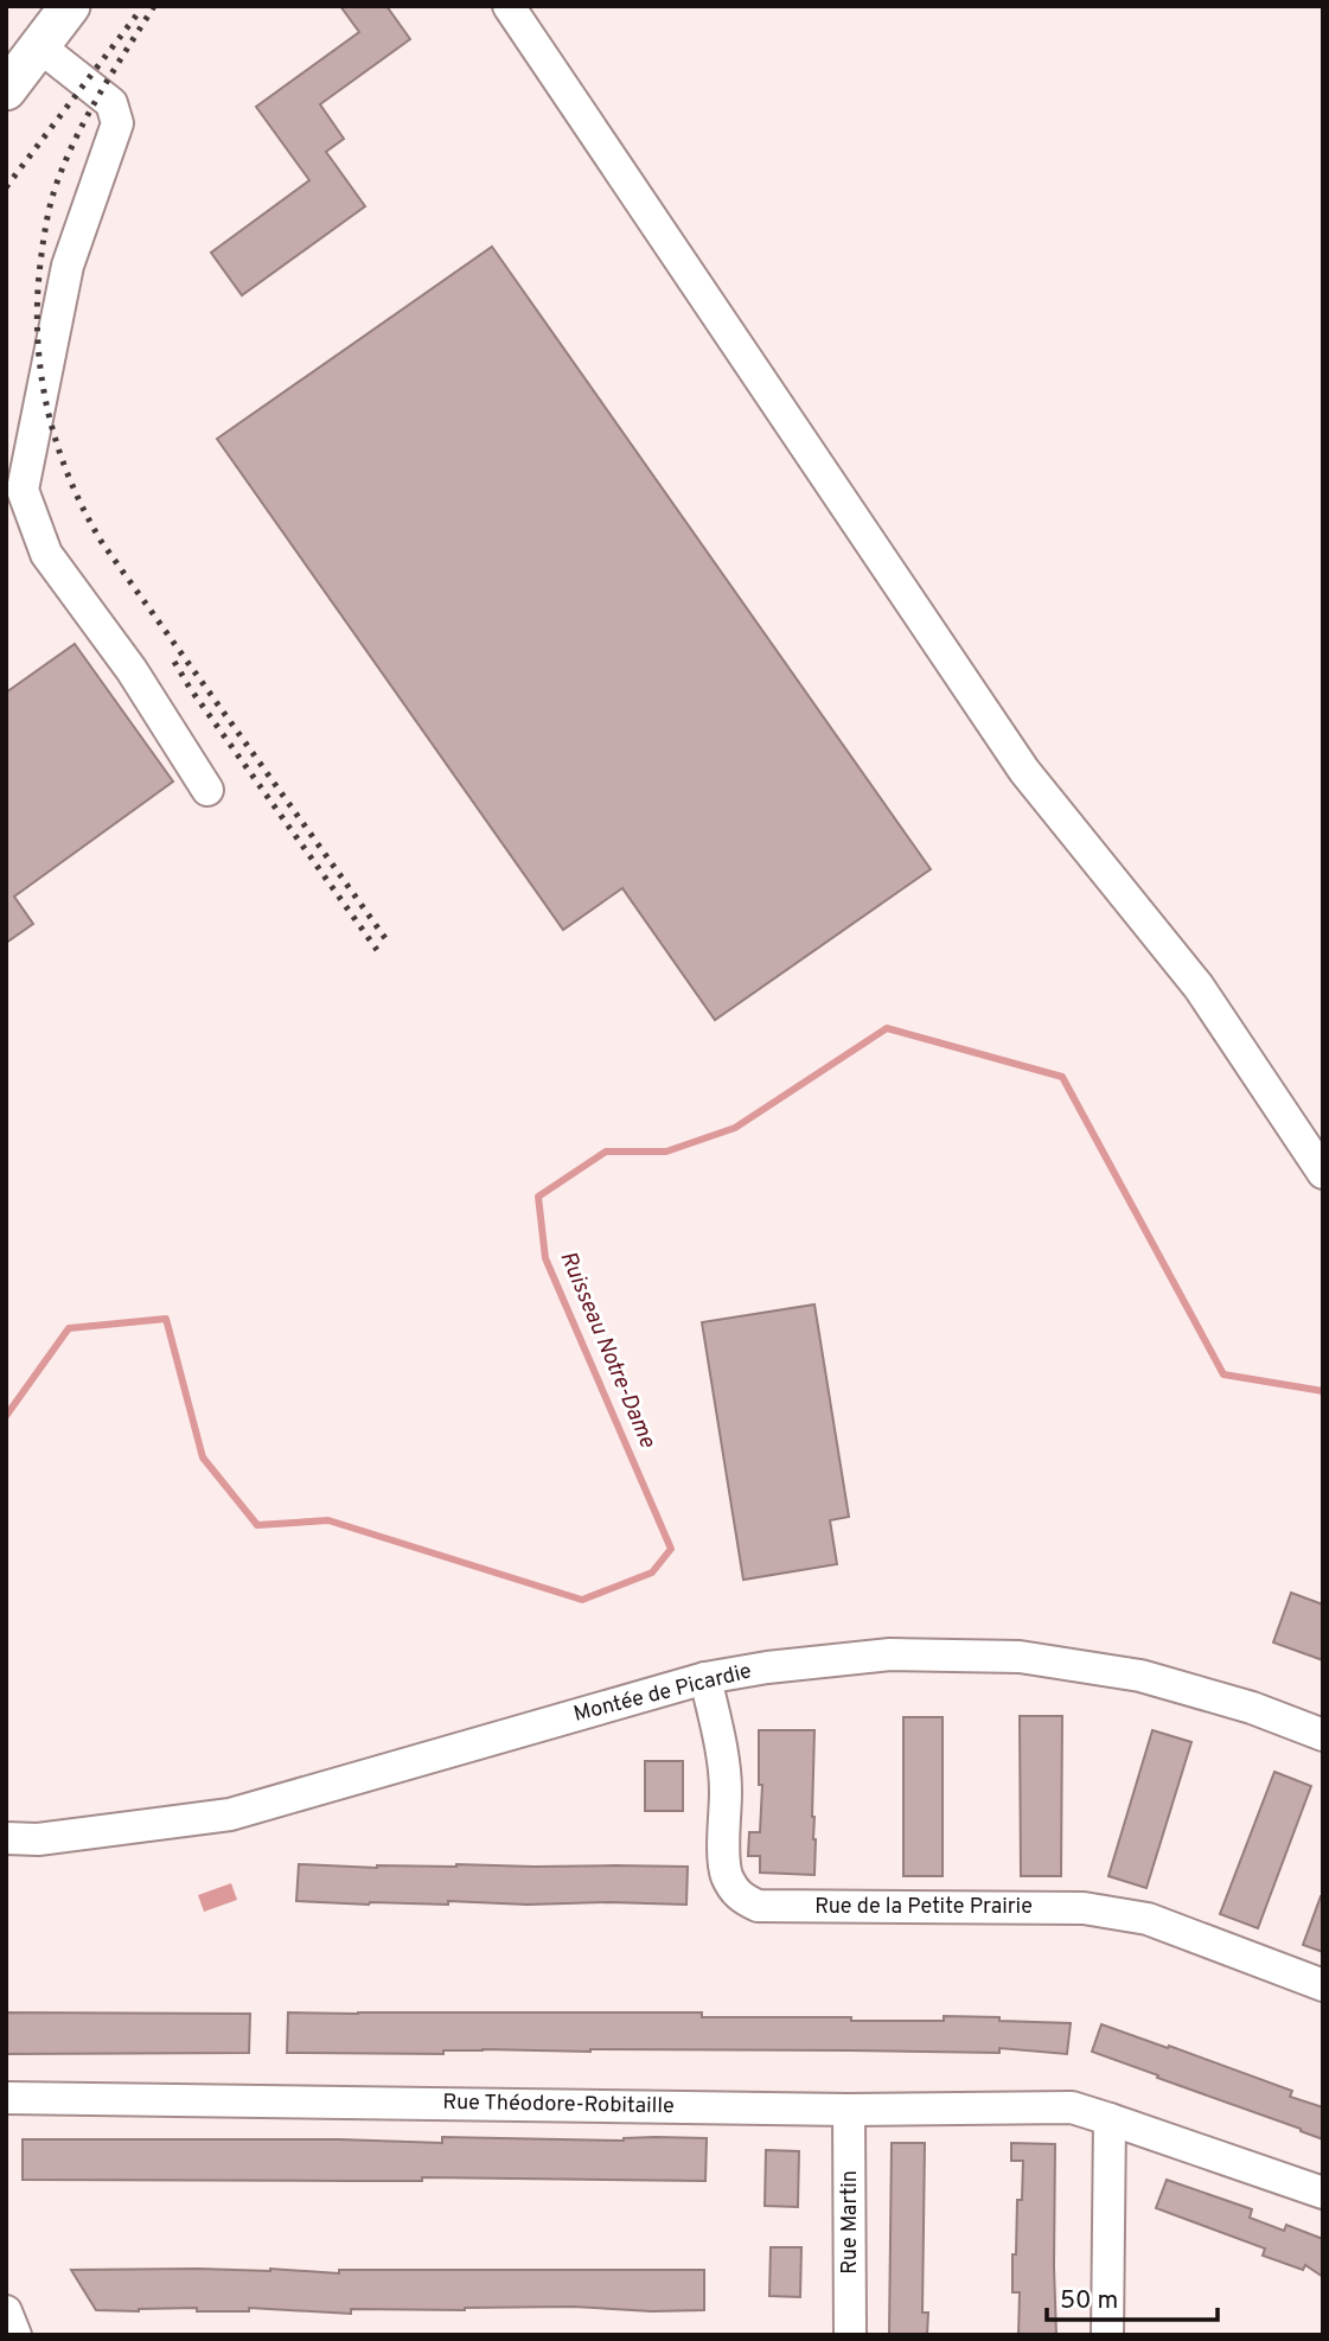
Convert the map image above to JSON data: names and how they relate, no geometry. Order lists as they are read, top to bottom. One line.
{"streets":{"street":["Montée de Picardie","Rue de la Petite Prairie","Rue Théodore-Robitaille","Rue Martin"]},"crossings":[["Montée de Picardie","Rue de la Petite Prairie"],["Rue Théodore-Robitaille","Rue Martin"]],"water":["Ruisseau Notre-Dame"],"scale_bar":"50 m"}
